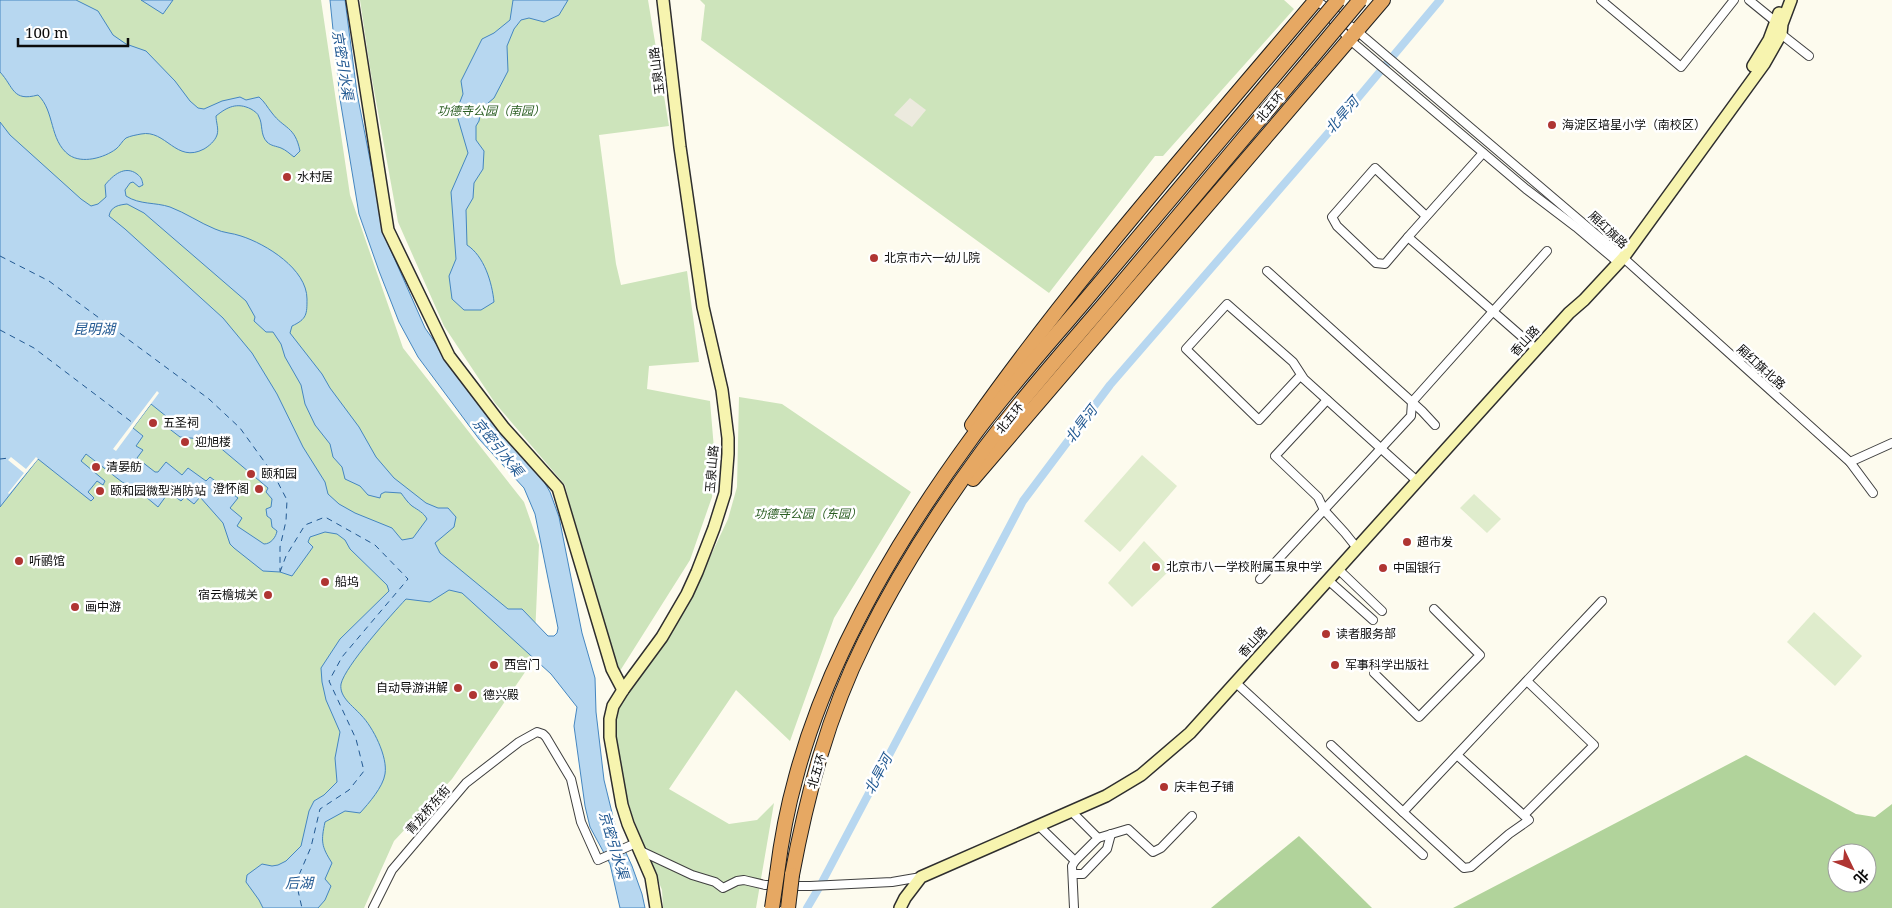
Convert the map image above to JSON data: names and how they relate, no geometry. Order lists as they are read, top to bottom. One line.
{"streets":{"highway":["北五环"],"street":["玉泉山路","厢红旗路","香山路","厢红旗北路","青龙桥东街"]},"crossings":[["玉泉山路","青龙桥东街"],["厢红旗路","香山路"],["厢红旗路","厢红旗北路"],["香山路","厢红旗北路"]],"water":["京密引水渠","北旱河","昆明湖","后湖"],"parks":["功德寺公园（南园）","功德寺公园（东园）"],"places":["海淀区培星小学（南校区）","水村居","北京市六一幼儿院","五圣祠","迎旭楼","清晏舫","颐和园","澄怀阁","颐和园微型消防站","超市发","听鹂馆","北京市八一学校附属玉泉中学","中国银行","船坞","宿云檐城关","画中游","读者服务部","西宫门","军事科学出版社","自动导游讲解","德兴殿","庆丰包子铺"],"scale_bar":"100 m","north":"bottom right"}
